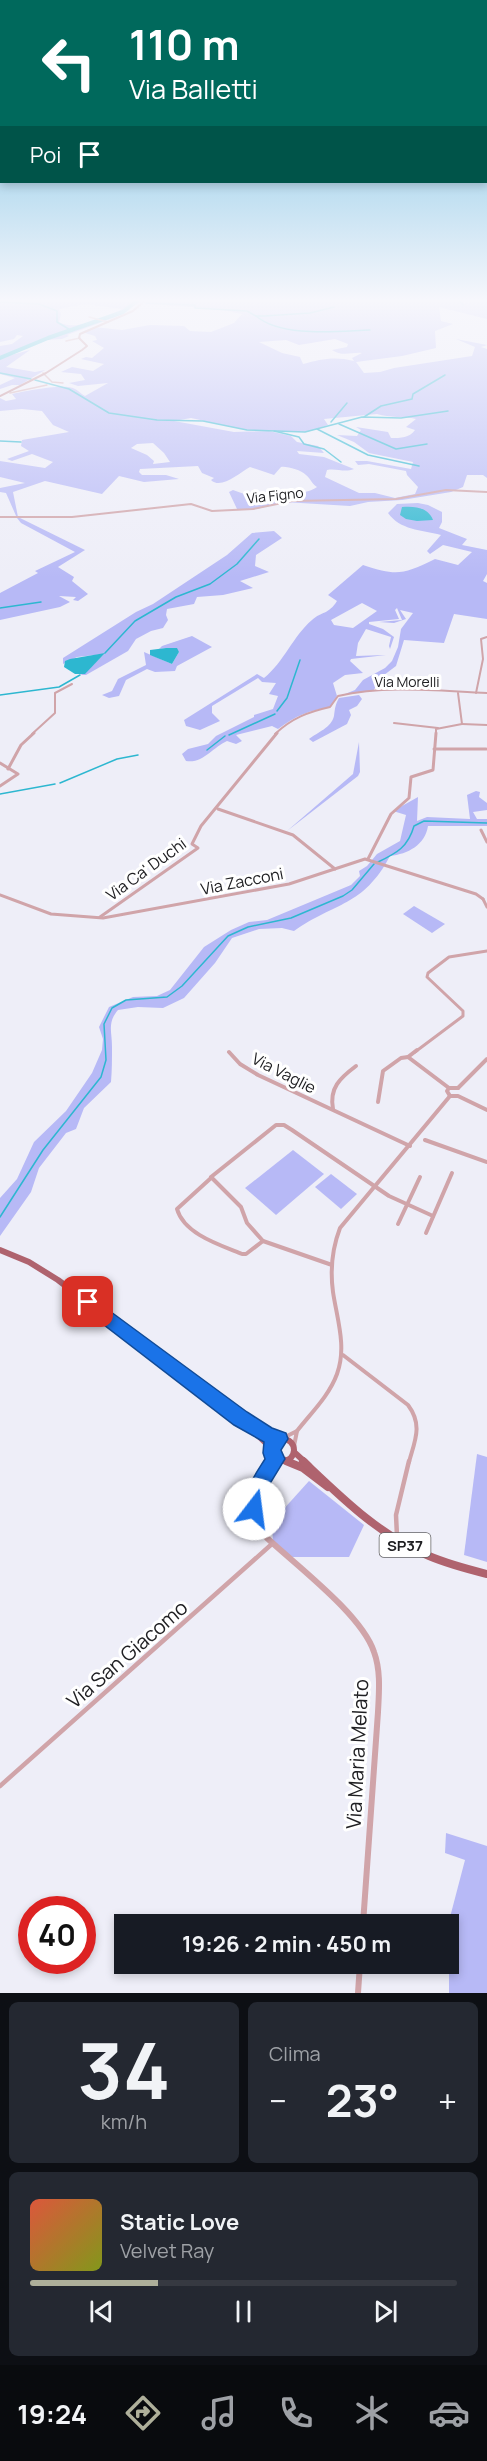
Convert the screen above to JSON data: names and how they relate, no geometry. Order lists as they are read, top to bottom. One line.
{"streets":{"main road":["SP37"],"street":["Via Figno","Via Morelli","Via Ca' Duchi","Via Zacconi","Via Vaglie","Via San Giacomo","Via Maria Melato"]},"crossings":[["Via Morelli","Via Ca' Duchi"],["Via Ca' Duchi","Via Zacconi"],["SP37","Via Maria Melato"],["Via San Giacomo","Via Maria Melato"]],"page":{"turn":["110 m","Via Balletti"],"then":"Poi","limit":"40","trip":"19:26 · 2 min · 450 m","tile":[["34","km/h"],"Clima"],"heat":["−","23°","+"],"song":["Static Love","Velvet Ray"],"tabs":"19:24"}}
